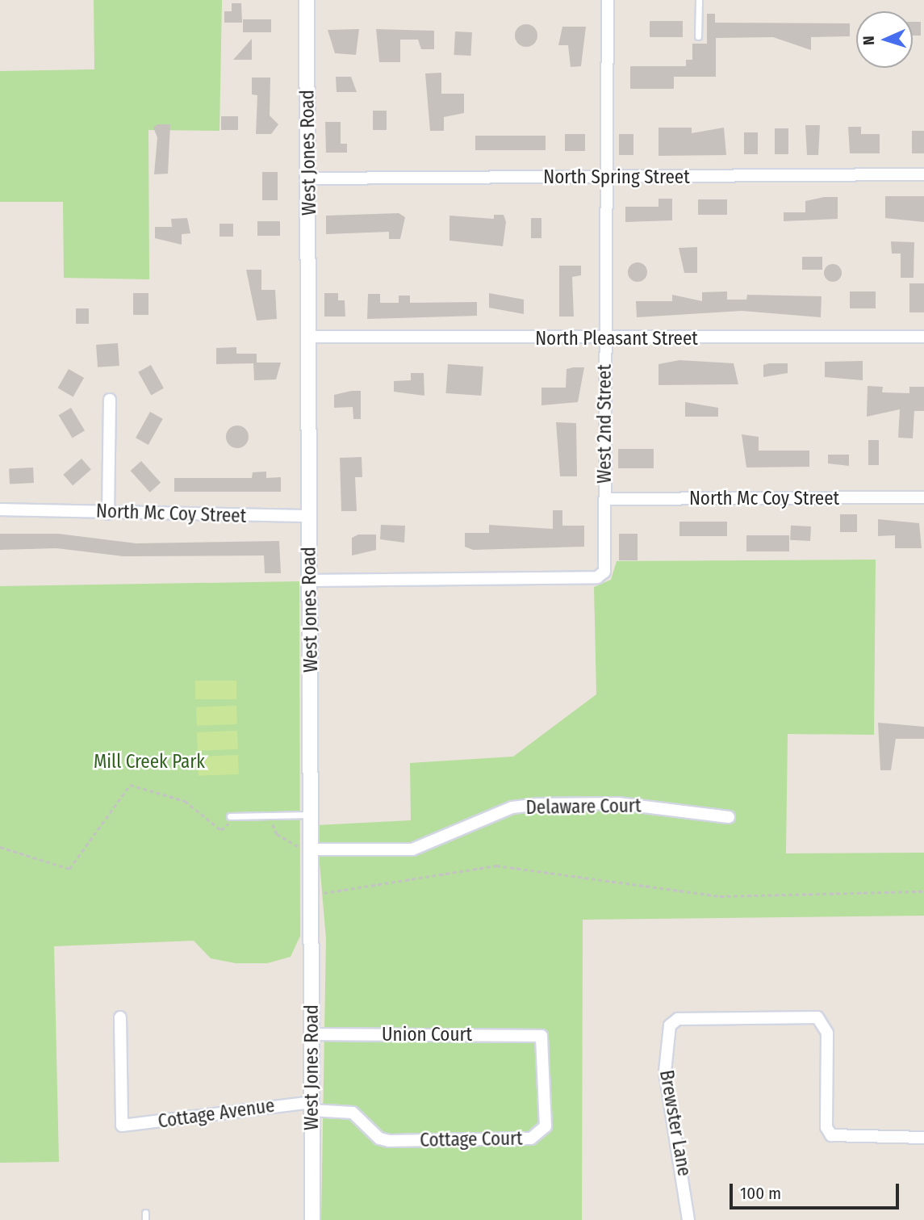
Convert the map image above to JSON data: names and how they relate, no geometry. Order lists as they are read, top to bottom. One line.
{"streets":{"street":["West Jones Road","North Spring Street","North Pleasant Street","West 2nd Street","North Mc Coy Street","Delaware Court","Union Court","Cottage Avenue","Brewster Lane","Cottage Court"]},"crossings":[["West Jones Road","North Spring Street"],["West Jones Road","North Pleasant Street"],["West Jones Road","West 2nd Street"],["West Jones Road","North Mc Coy Street"],["West Jones Road","Delaware Court"],["West Jones Road","Union Court"],["West Jones Road","Cottage Avenue"],["West Jones Road","Cottage Court"],["North Spring Street","West 2nd Street"],["North Pleasant Street","West 2nd Street"],["West 2nd Street","North Mc Coy Street"],["Union Court","Cottage Court"],["Cottage Avenue","Cottage Court"]],"parks":["Mill Creek Park"],"scale_bar":"100 m","north":"left"}
